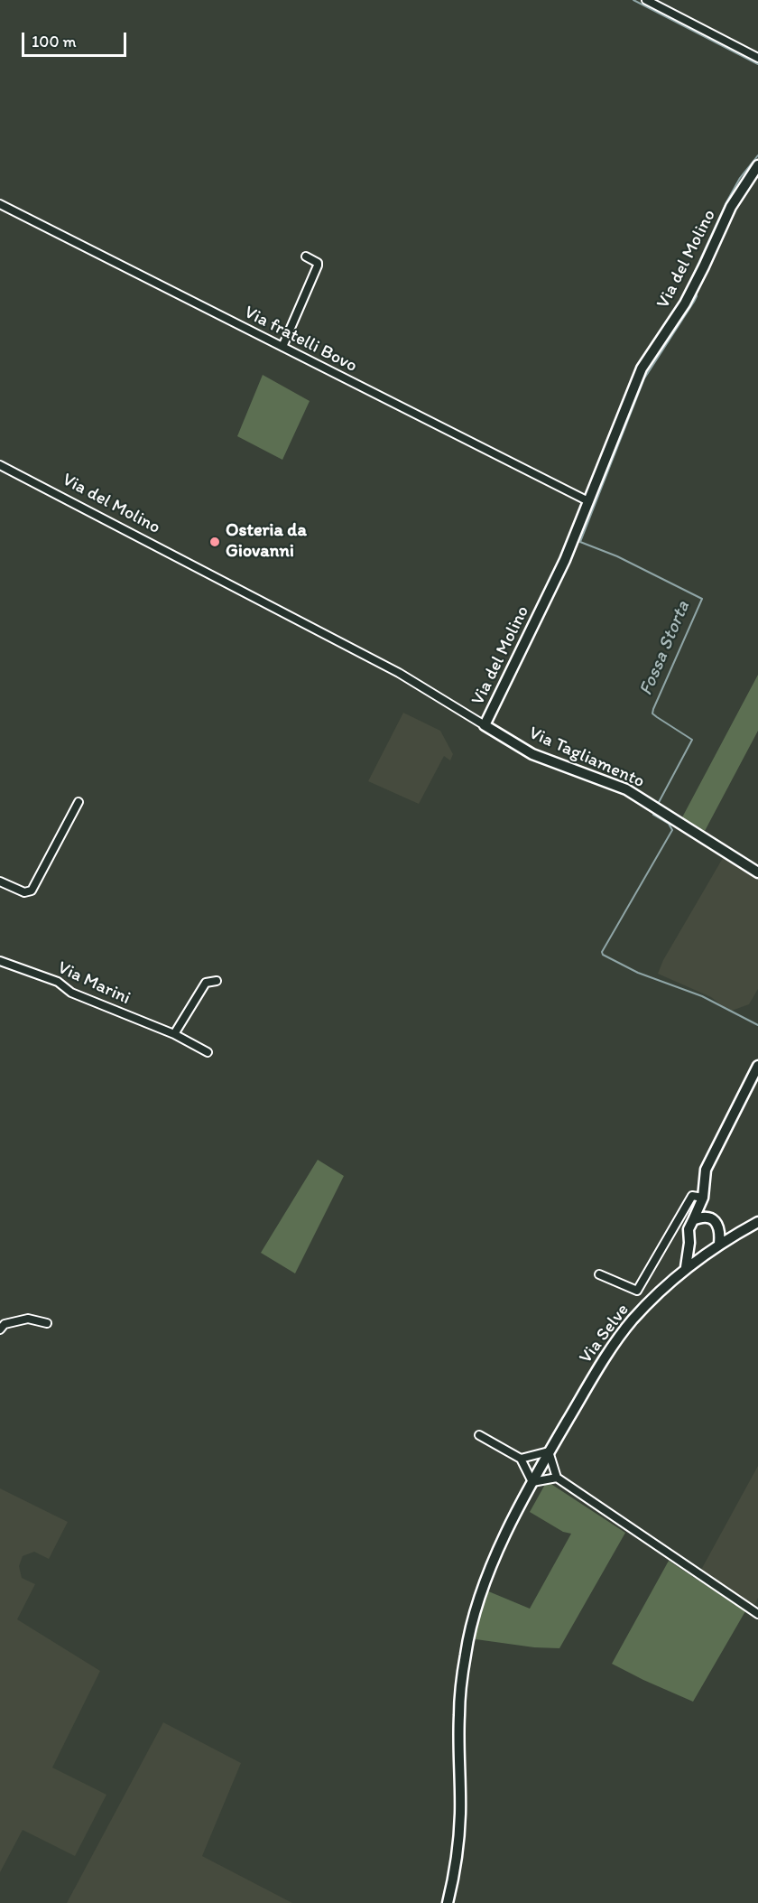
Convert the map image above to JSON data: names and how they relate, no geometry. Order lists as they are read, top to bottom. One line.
{"streets":{"street":["Via del Molino","Via fratelli Bovo","Via Tagliamento","Via Marini","Via Selve"]},"crossings":[["Via del Molino","Via fratelli Bovo"],["Via del Molino","Via Tagliamento"]],"water":["Fossa Storta"],"places":["Osteria da Giovanni"],"scale_bar":"100 m"}
